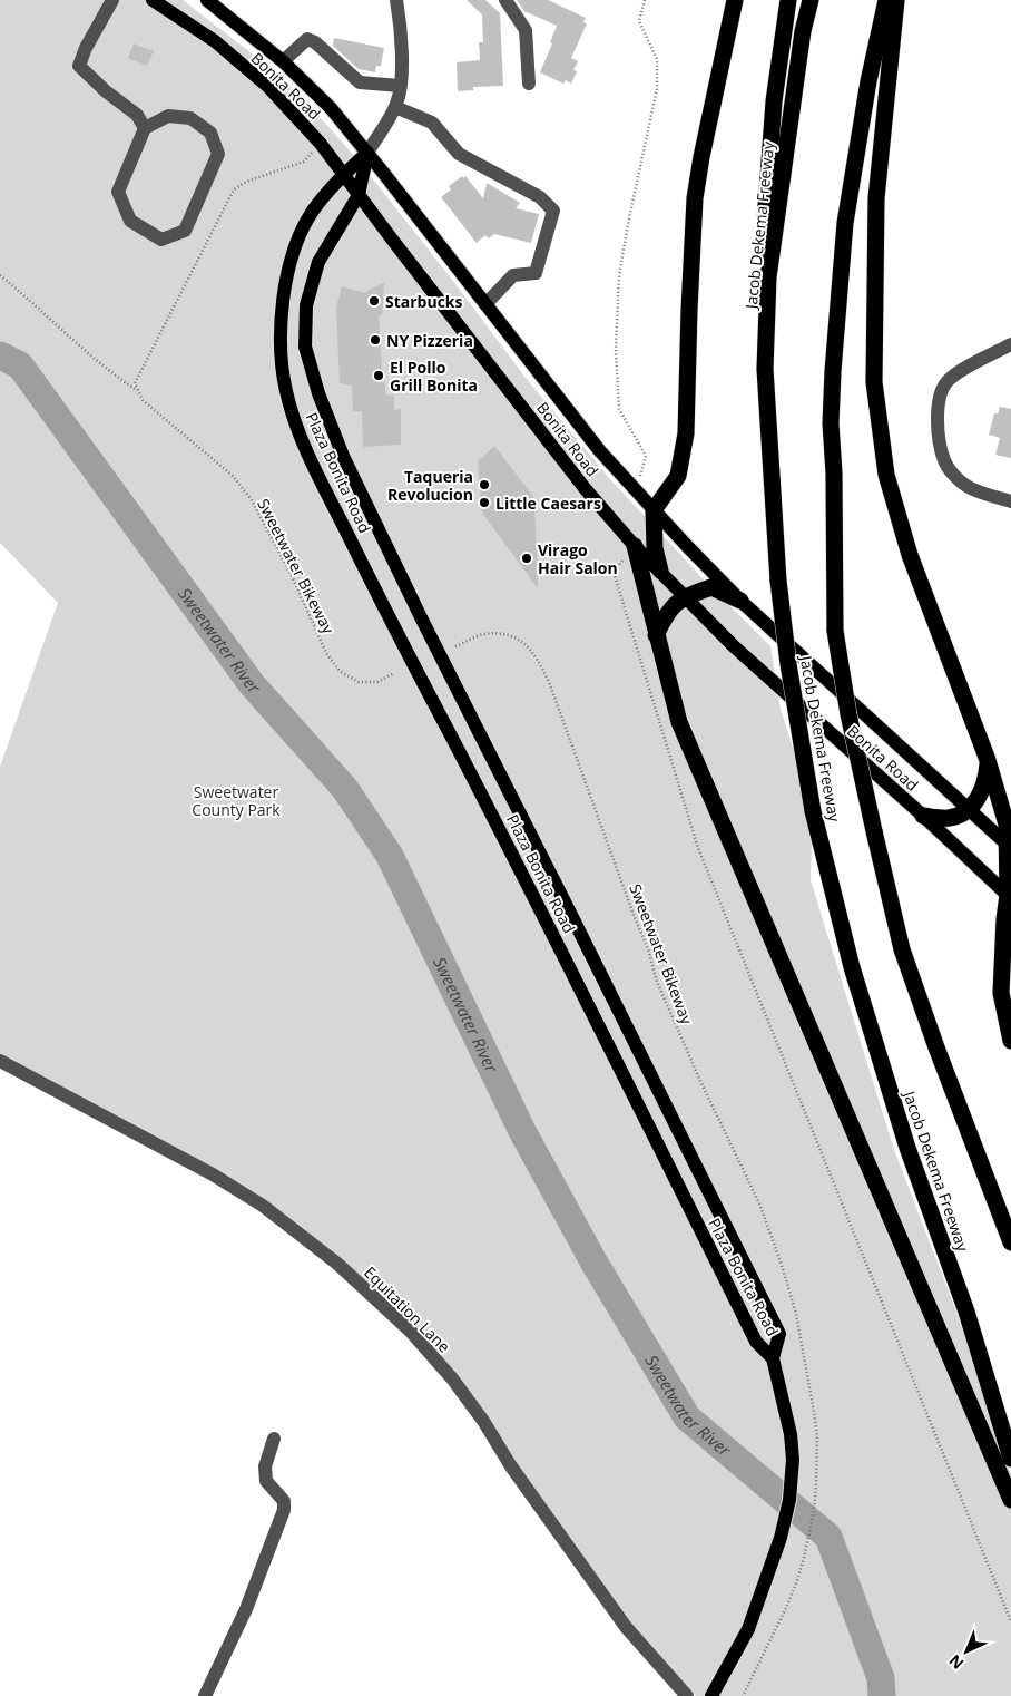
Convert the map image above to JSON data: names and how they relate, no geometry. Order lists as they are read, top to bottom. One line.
{"streets":{"highway":["Jacob Dekema Freeway"],"main road":["Bonita Road","Plaza Bonita Road"],"street":["Equitation Lane"],"path":["Sweetwater Bikeway"]},"crossings":[["Bonita Road","Plaza Bonita Road"]],"water":["Sweetwater River"],"parks":["Sweetwater County Park"],"places":["Starbucks","NY Pizzeria","El Pollo Grill Bonita","Taqueria Revolucion","Little Caesars","Virago Hair Salon"],"north":"bottom left"}
